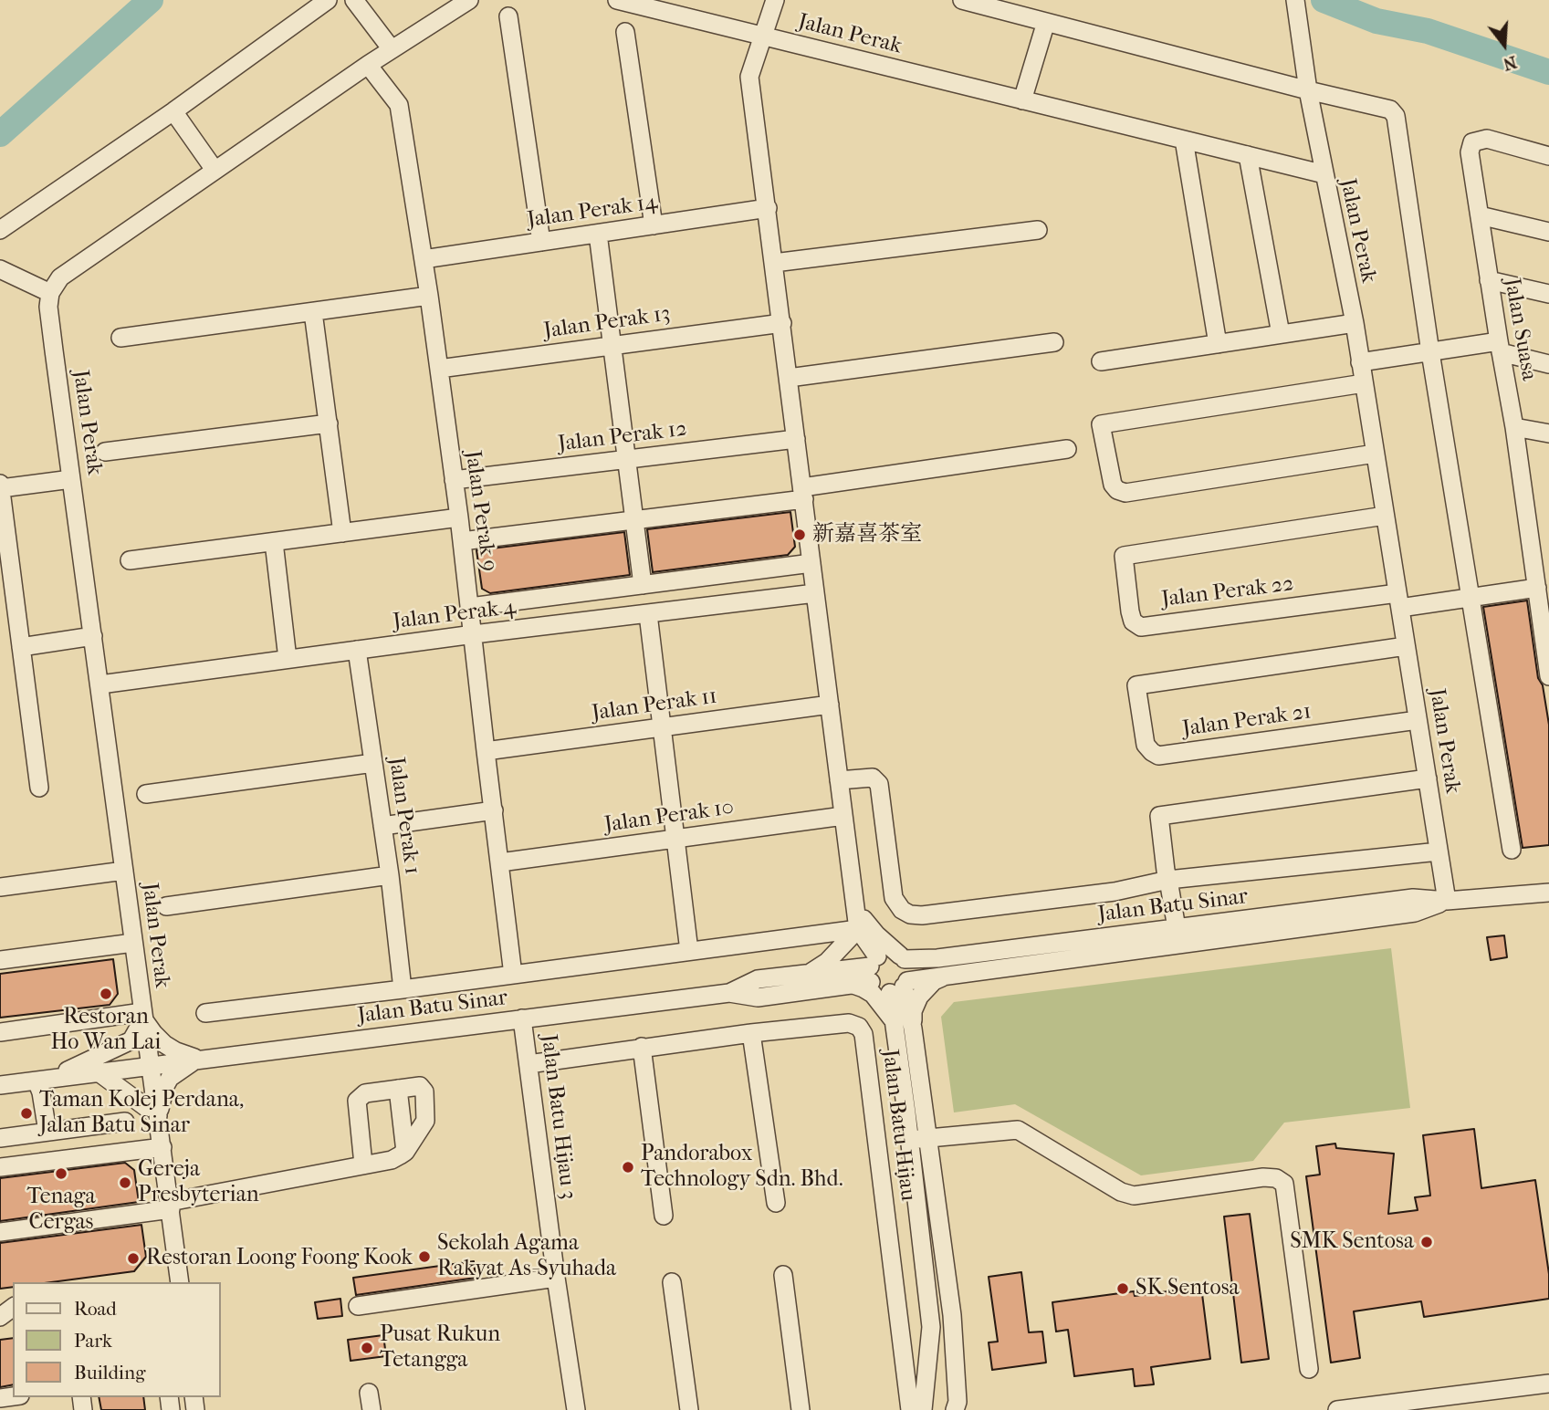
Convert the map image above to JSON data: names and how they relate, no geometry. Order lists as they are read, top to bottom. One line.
{"streets":{"street":["Jalan Perak","Jalan Perak 14","Jalan Perak 13","Jalan Suasa","Jalan Perak 12","Jalan Perak 9","Jalan Perak 22","Jalan Perak 4","Jalan Perak 11","Jalan Perak 21","Jalan Perak 1","Jalan Perak 10","Jalan Batu Sinar","Jalan Batu Hijau 3","Jalan Batu Hijau"]},"crossings":[["Jalan Perak","Jalan Perak 22"],["Jalan Perak","Jalan Perak 4"],["Jalan Perak","Jalan Perak 21"],["Jalan Perak","Jalan Batu Sinar"],["Jalan Perak 14","Jalan Perak 9"],["Jalan Perak 13","Jalan Perak 9"],["Jalan Suasa","Jalan Perak 22"],["Jalan Perak 12","Jalan Perak 9"],["Jalan Perak 9","Jalan Perak 4"],["Jalan Perak 9","Jalan Perak 11"],["Jalan Perak 9","Jalan Perak 10"],["Jalan Perak 9","Jalan Batu Sinar"],["Jalan Perak 4","Jalan Perak 1"],["Jalan Perak 1","Jalan Batu Sinar"],["Jalan Batu Sinar","Jalan Batu Hijau 3"],["Jalan Batu Sinar","Jalan Batu Hijau"],["Jalan Batu Hijau 3","Jalan Batu Hijau"]],"places":["新嘉喜茶室","Restoran Ho Wan Lai","Taman Kolej Perdana, Jalan Batu Sinar","Pandorabox Technology Sdn. Bhd.","Tenaga Cergas","Gereja Presbyterian","SMK Sentosa","Sekolah Agama Rakyat As-Syuhada","Restoran Loong Foong Kook","SK Sentosa","Pusat Rukun Tetangga"],"legend":["Road","Park","Building"],"north":"bottom"}
